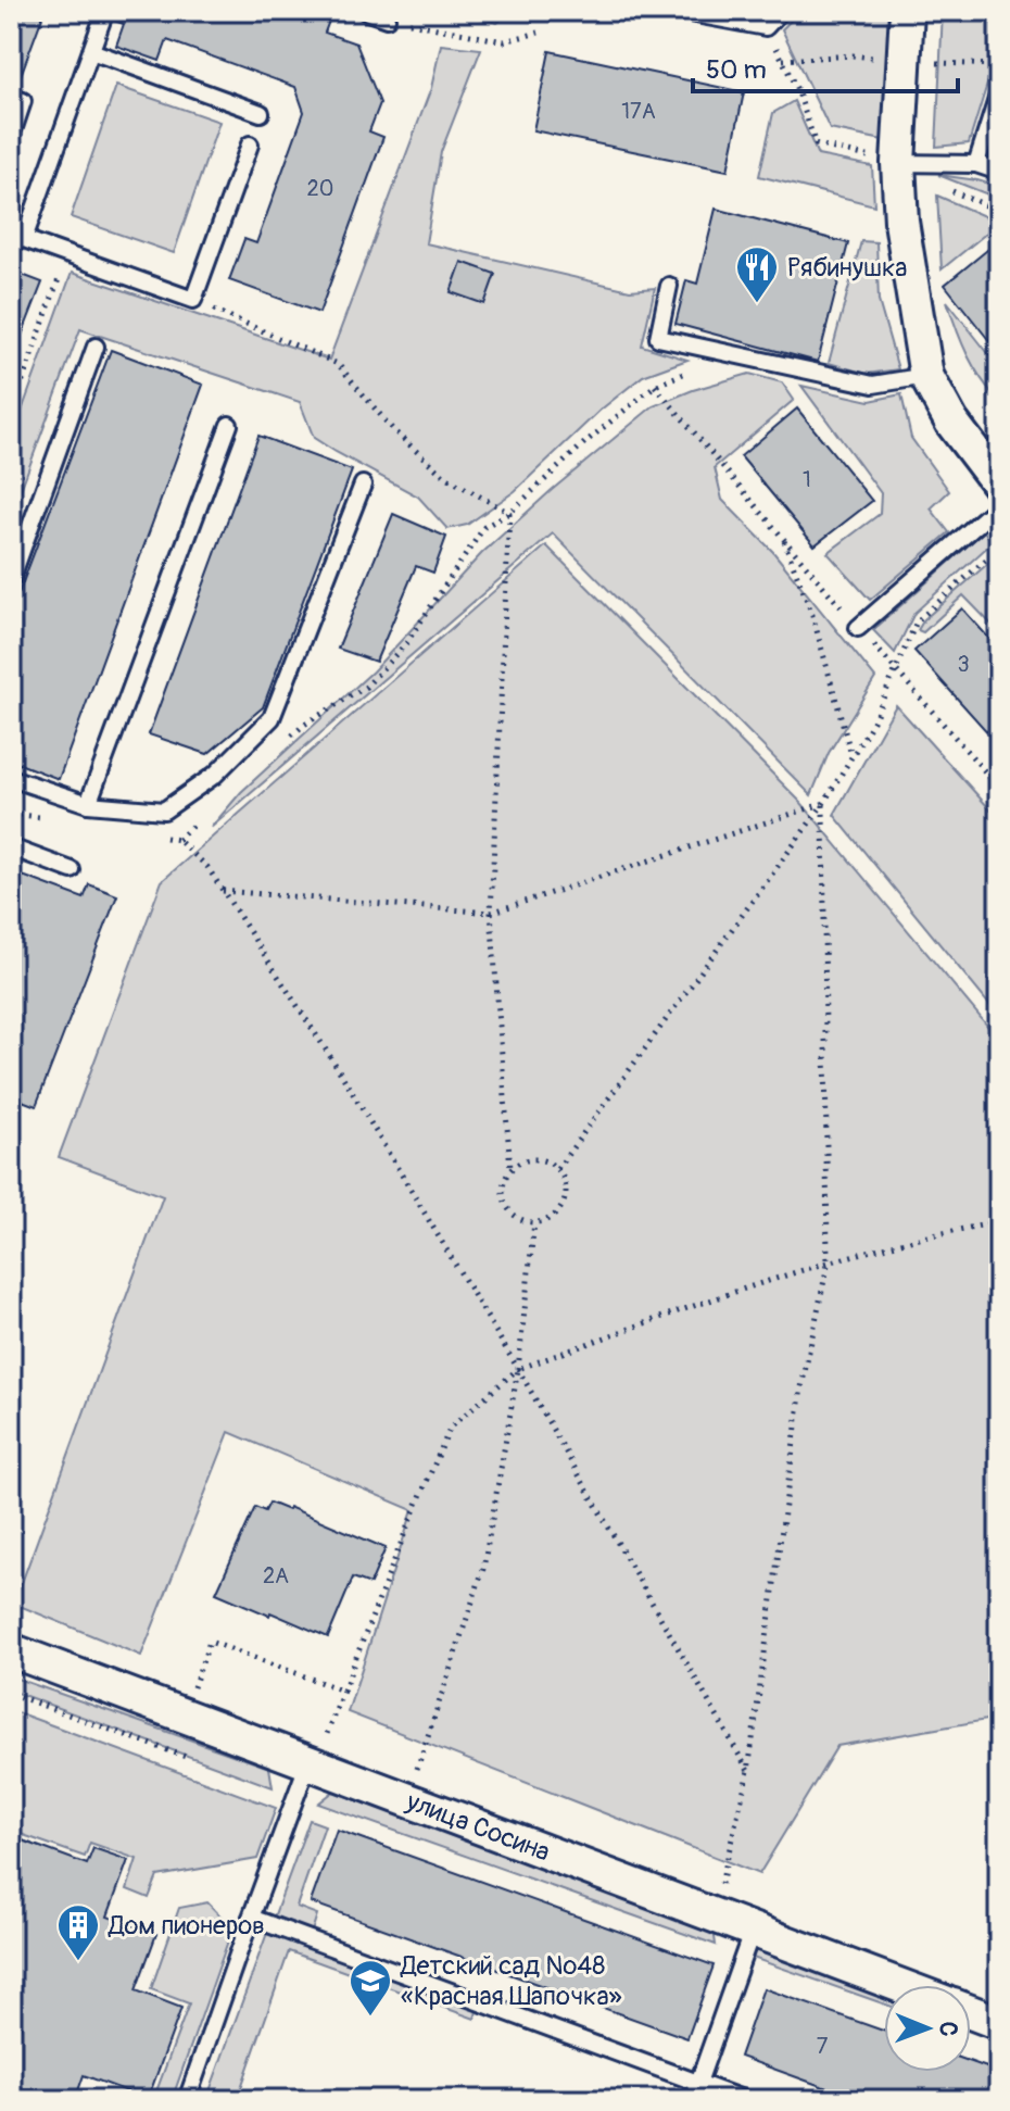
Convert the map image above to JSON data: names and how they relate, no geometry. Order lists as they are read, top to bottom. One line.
{"streets":{"street":["улица Сосина"]},"places":{"restaurant":["Рябинушка"],"building":["Дом пионеров"],"school or university":["Детский сад №48 «Красная Шапочка»"]},"house_numbers":["17А","20","1","3","2А","7"],"scale_bar":"50 m","north":"right"}
